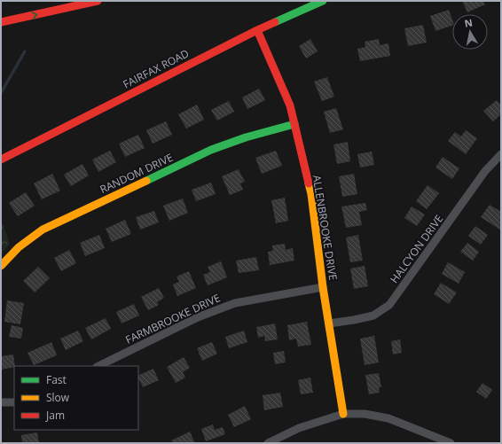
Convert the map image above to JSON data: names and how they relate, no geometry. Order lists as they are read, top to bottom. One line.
{"streets":{"main road":["FAIRFAX ROAD","RANDOM DRIVE","ALLENBROOKE DRIVE"],"street":["HALCYON DRIVE","FARMBROOKE DRIVE"]},"crossings":[["FAIRFAX ROAD","ALLENBROOKE DRIVE"],["RANDOM DRIVE","ALLENBROOKE DRIVE"],["ALLENBROOKE DRIVE","HALCYON DRIVE"],["ALLENBROOKE DRIVE","FARMBROOKE DRIVE"]],"legend":["Fast","Slow","Jam"],"north":"top"}
